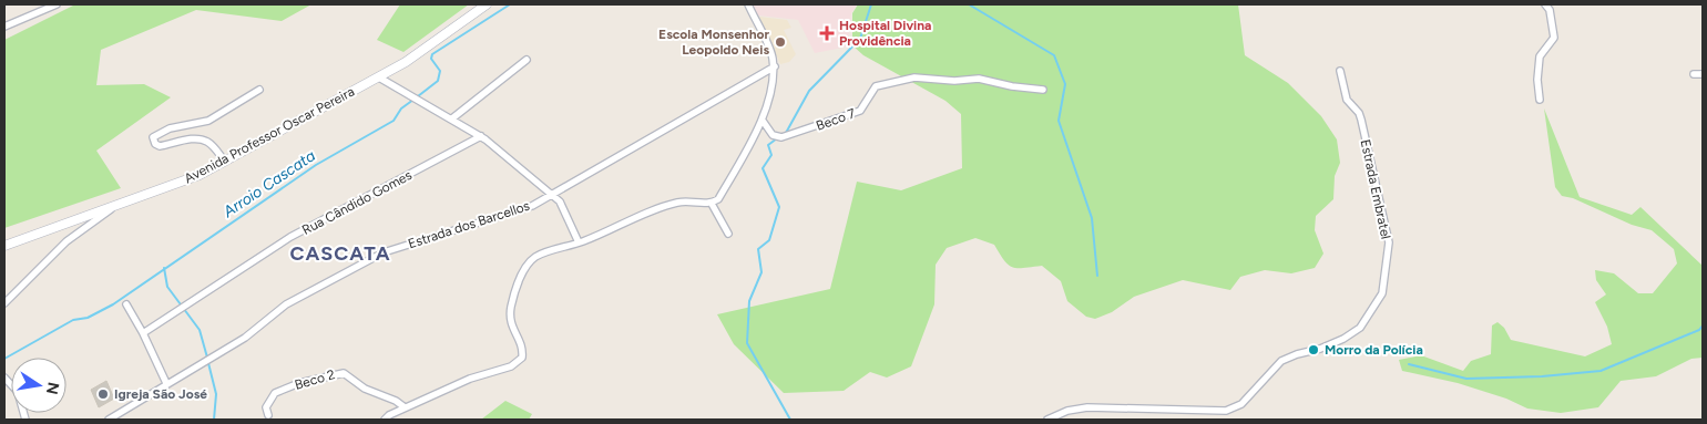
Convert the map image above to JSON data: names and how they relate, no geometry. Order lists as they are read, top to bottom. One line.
{"streets":{"main road":["Avenida Professor Oscar Pereira"],"street":["Beco 7","Estrada Embratel","Rua Cândido Gomes","Estrada dos Barcellos","Beco 2"]},"districts":["CASCATA"],"water":["Arroio Cascata"],"places":{"health":["Hospital Divina Providência"],"other":["Escola Monsenhor Leopoldo Neis","Morro da Polícia","Igreja São José"]},"north":"right"}
